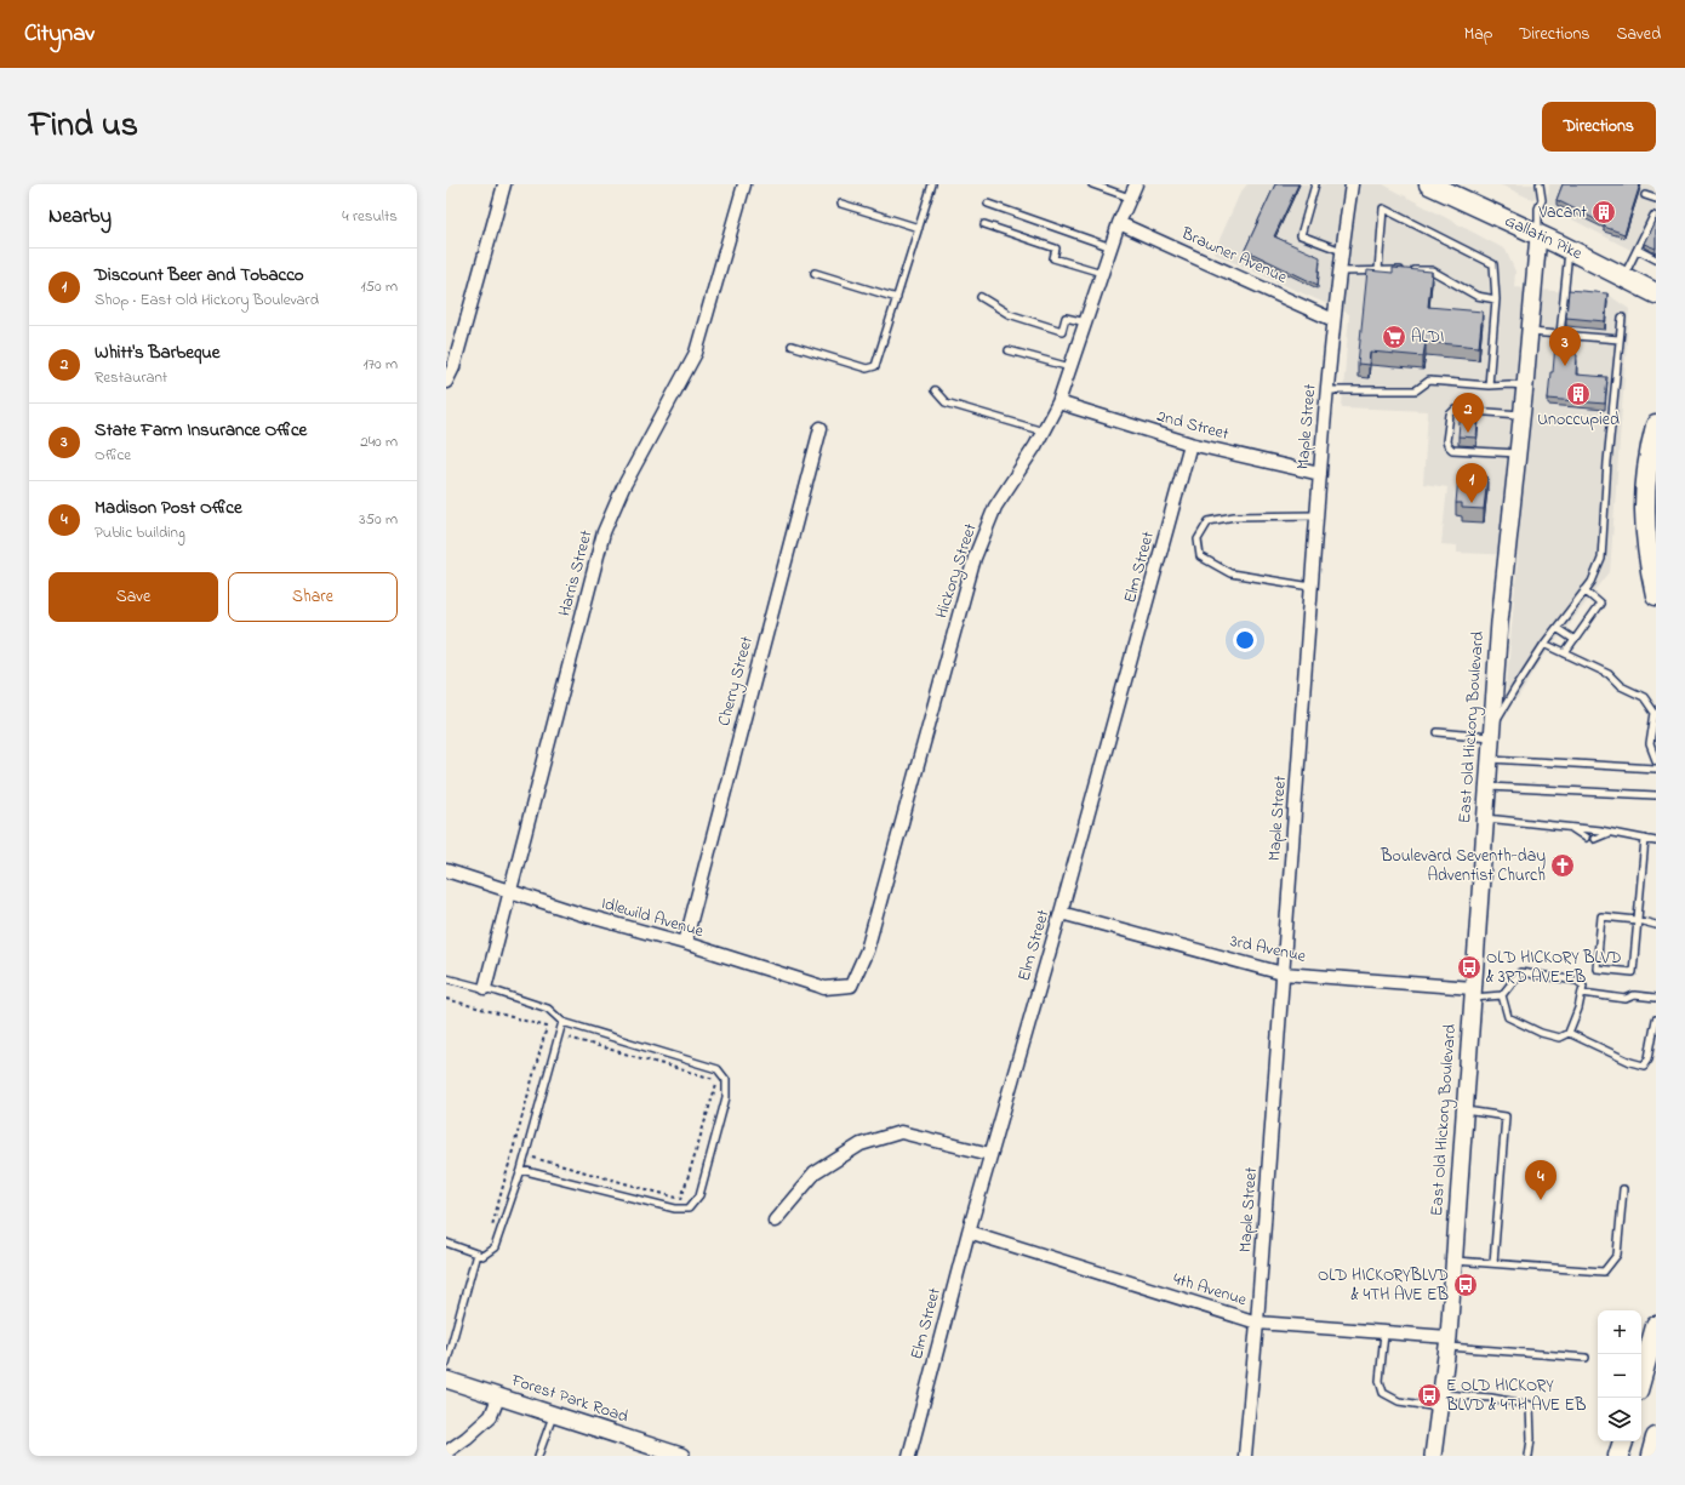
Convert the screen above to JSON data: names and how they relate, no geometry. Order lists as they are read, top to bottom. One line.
{"streets":{"main road":["Gallatin Pike"],"street":["Brawner Avenue","2nd Street","Maple Street","Elm Street","Hickory Street","Harris Street","Cherry Street","East Old Hickory Boulevard","Idlewild Avenue","3rd Avenue","4th Avenue","Forest Park Road"]},"crossings":[["Gallatin Pike","East Old Hickory Boulevard"],["Brawner Avenue","Maple Street"],["Brawner Avenue","Hickory Street"],["2nd Street","Maple Street"],["2nd Street","Elm Street"],["2nd Street","Hickory Street"],["Maple Street","3rd Avenue"],["Maple Street","4th Avenue"],["Elm Street","3rd Avenue"],["Elm Street","4th Avenue"],["Hickory Street","Idlewild Avenue"],["Harris Street","Idlewild Avenue"],["Cherry Street","Idlewild Avenue"],["East Old Hickory Boulevard","3rd Avenue"],["East Old Hickory Boulevard","4th Avenue"]],"places":{"building":["Vacant","Unoccupied"],"supermarket":["ALDI"],"church":["Boulevard Seventh-day Adventist Church"],"bus stop":["OLD HICKORY BLVD & 3RD AVE EB","OLD HICKORYBLVD & 4TH AVE EB","E OLD HICKORY BLVD & 4TH AVE EB"]},"page":{"header":"Citynav","nav":["Map","Directions","Saved"],"title":"Find us","buttons":["Directions",["Save","Share"]],"heading":["Nearby","4 results"],"list":[{"mark":"1","name":"Discount Beer and Tobacco","note":"Shop · East Old Hickory Boulevard","value":"150 m"},{"mark":"2","name":"Whitt's Barbeque","note":"Restaurant","value":"170 m"},{"mark":"3","name":"State Farm Insurance Office","note":"Office","value":"240 m"},{"mark":"4","name":"Madison Post Office","note":"Public building","value":"350 m"}],"pins":["3","2","1","4"],"map_buttons":["+","−"]}}
